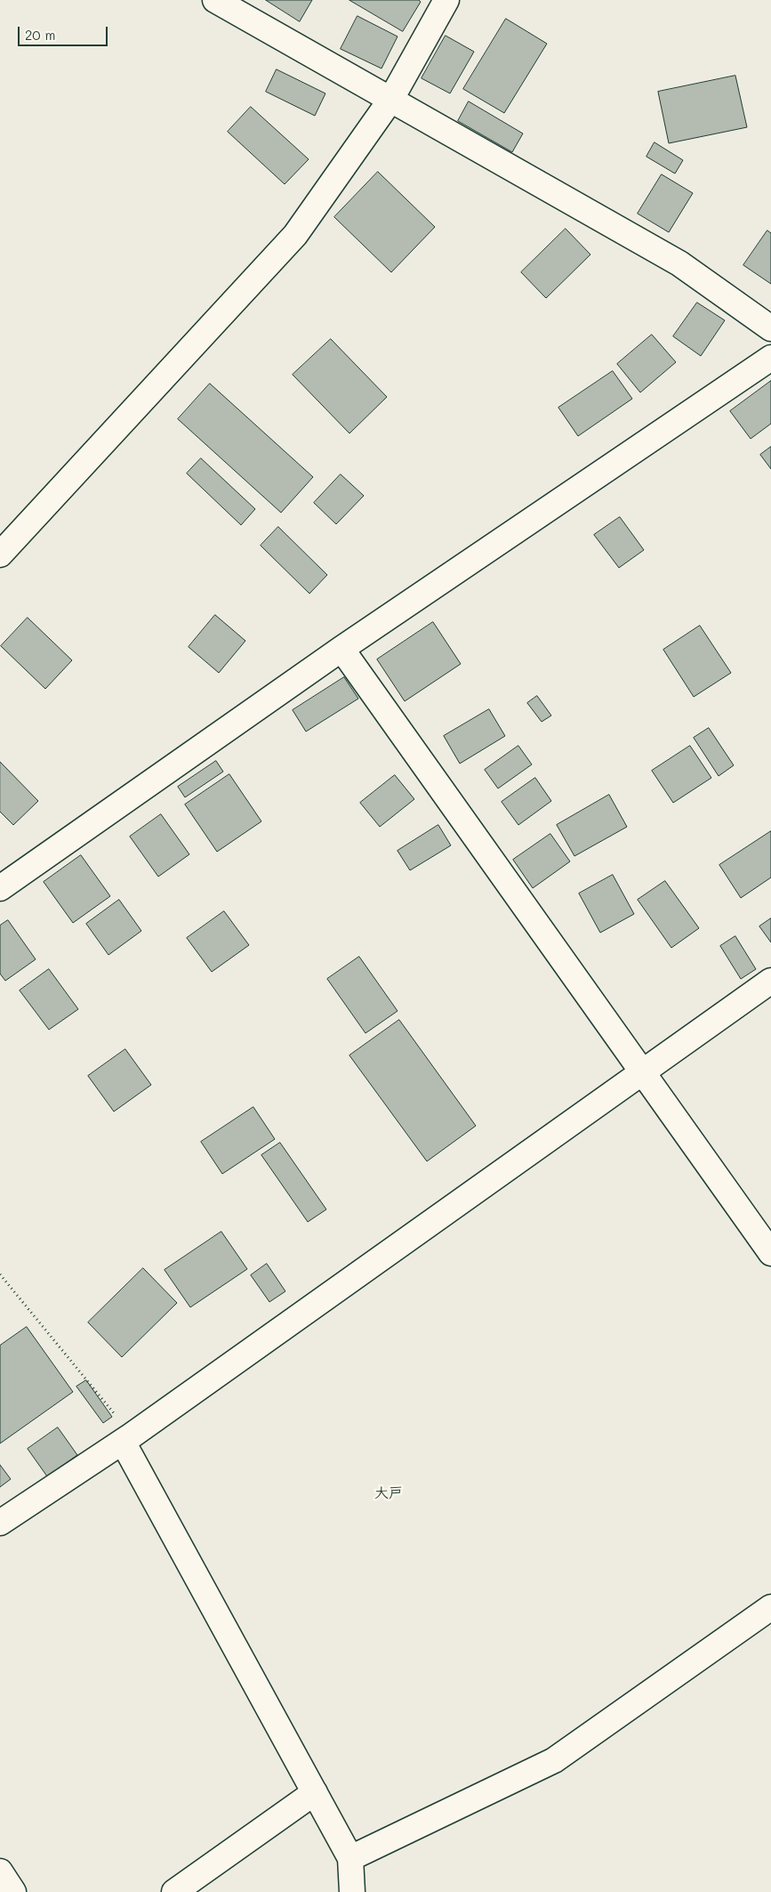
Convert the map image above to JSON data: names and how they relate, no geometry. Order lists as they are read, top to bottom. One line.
{"districts":["大戸"],"scale_bar":"20 m"}
